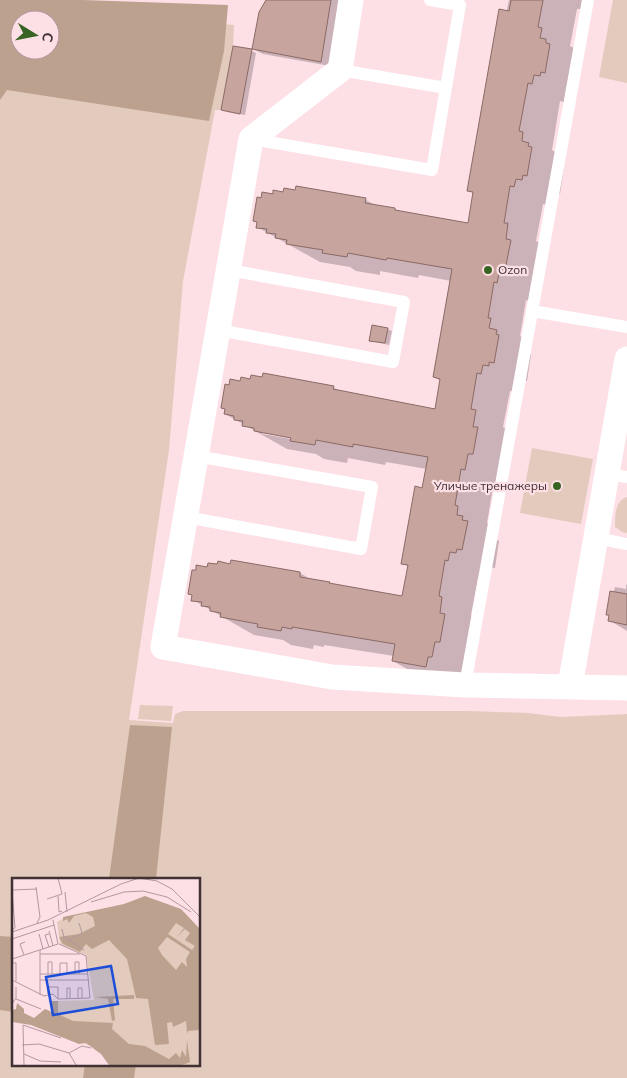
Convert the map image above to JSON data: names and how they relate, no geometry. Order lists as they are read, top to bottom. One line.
{"places":["Ozon","Уличые тренажеры"],"north":"right"}
